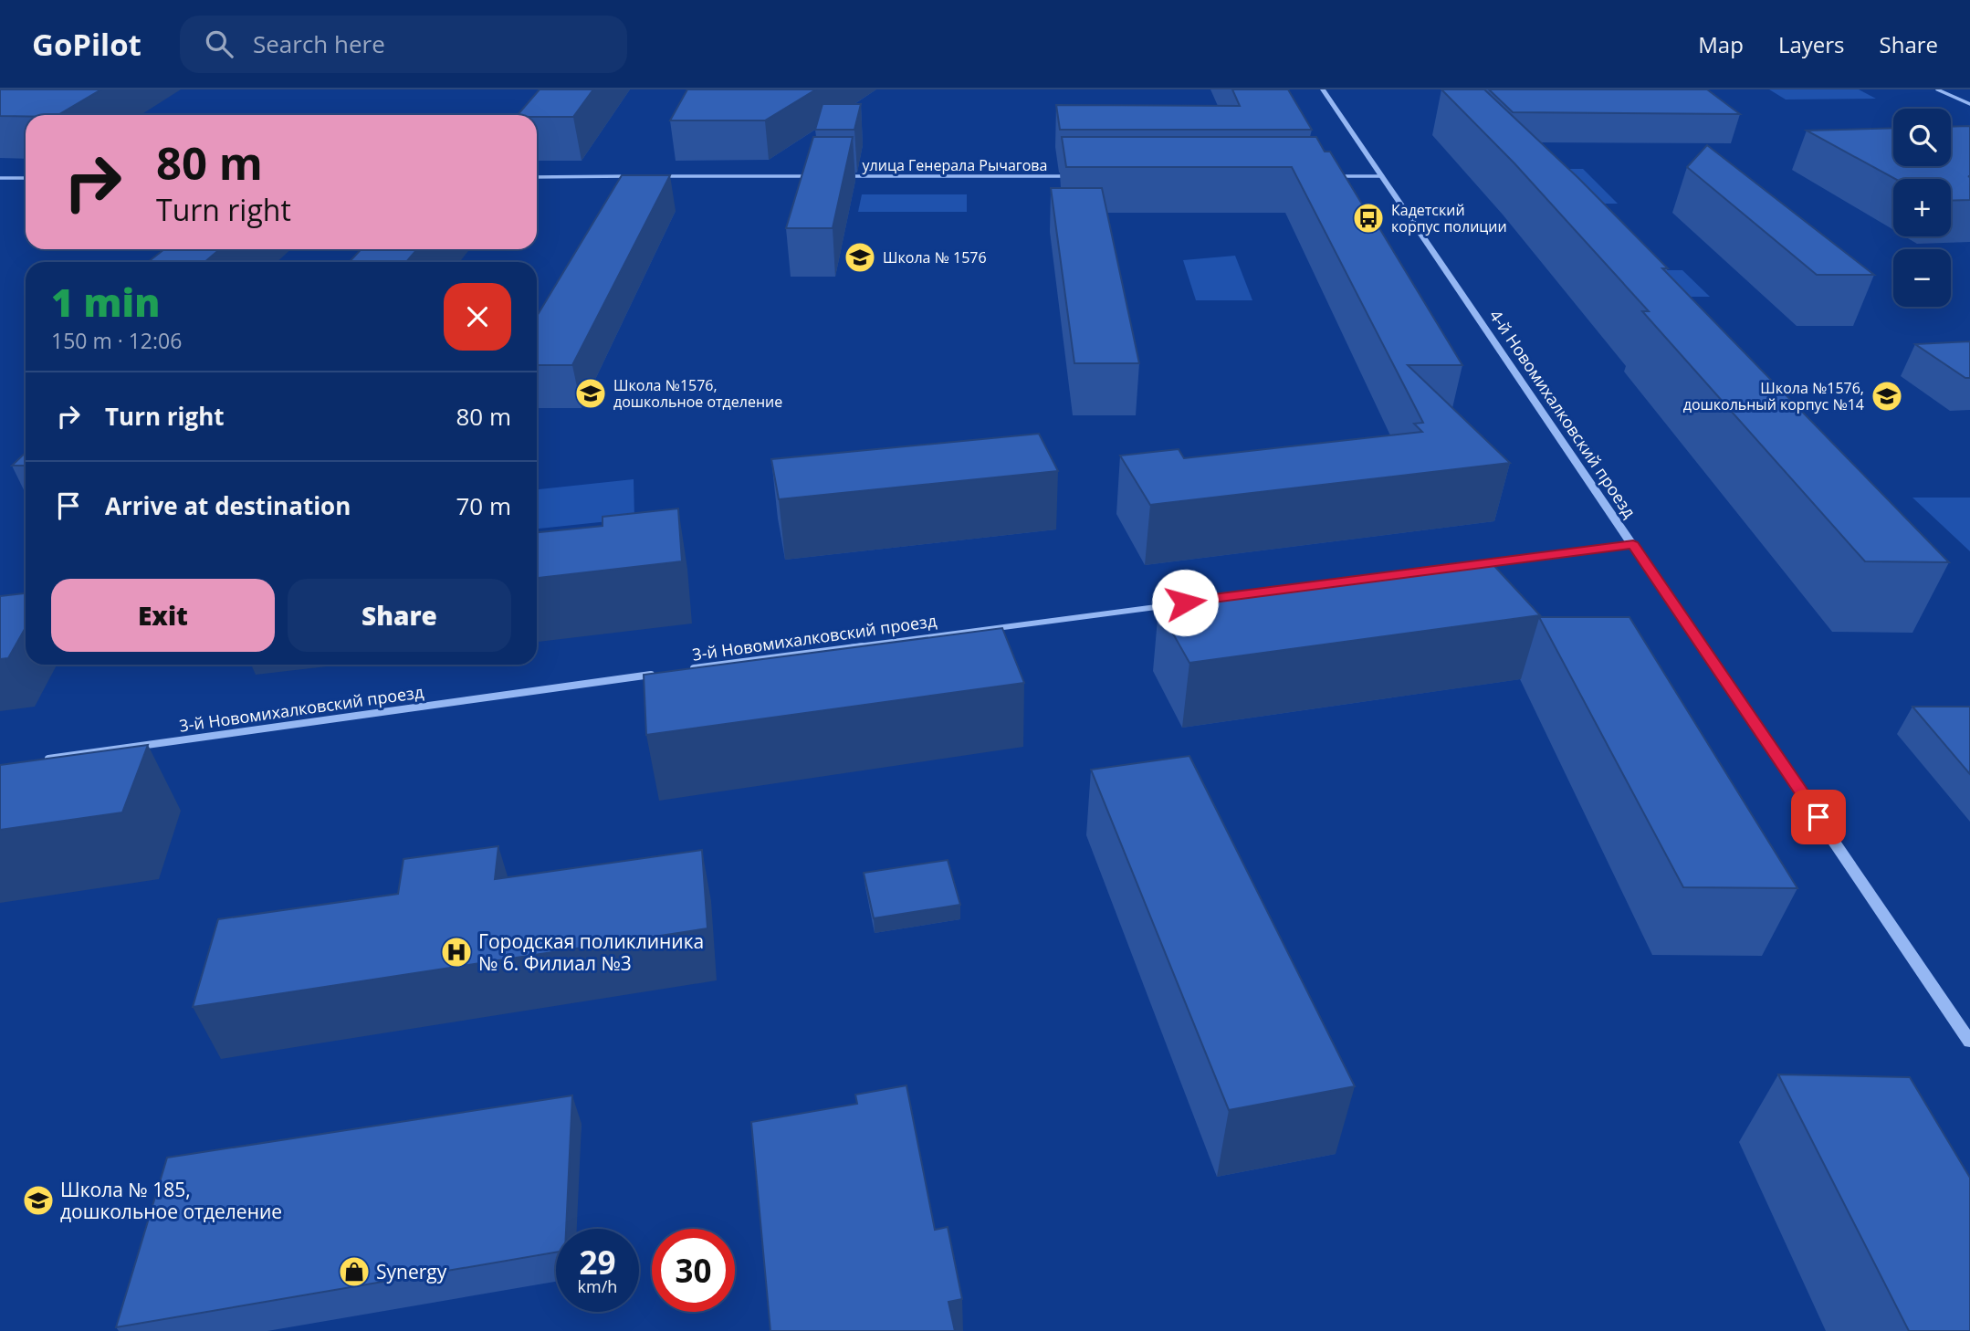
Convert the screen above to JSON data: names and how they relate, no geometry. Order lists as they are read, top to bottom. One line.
{"streets":{"street":["улица Генерала Рычагова","4-й Новомихалковский проезд","3-й Новомихалковский проезд"]},"crossings":[["4-й Новомихалковский проезд","3-й Новомихалковский проезд"]],"places":{"bus stop":["Кадетский корпус полиции"],"school or university":["Школа № 1576","Школа №1576, дошкольное отделение","Школа №1576, дошкольный корпус №14","Школа № 185, дошкольное отделение"],"hospital":["Городская поликлиника № 6. Филиал №3"],"shop":["Synergy"]},"page":{"header":"GoPilot","search":"Search here","nav":["Map","Layers","Share"],"map_buttons":["+","−"],"turn":["80 m","Turn right"],"heading":["1 min","150 m · 12:06"],"list":[{"name":"Turn right","value":"80 m"},{"name":"Arrive at destination","value":"70 m"}],"buttons":["Exit","Share"],"speed":"29 km/h","limit":"30"}}
